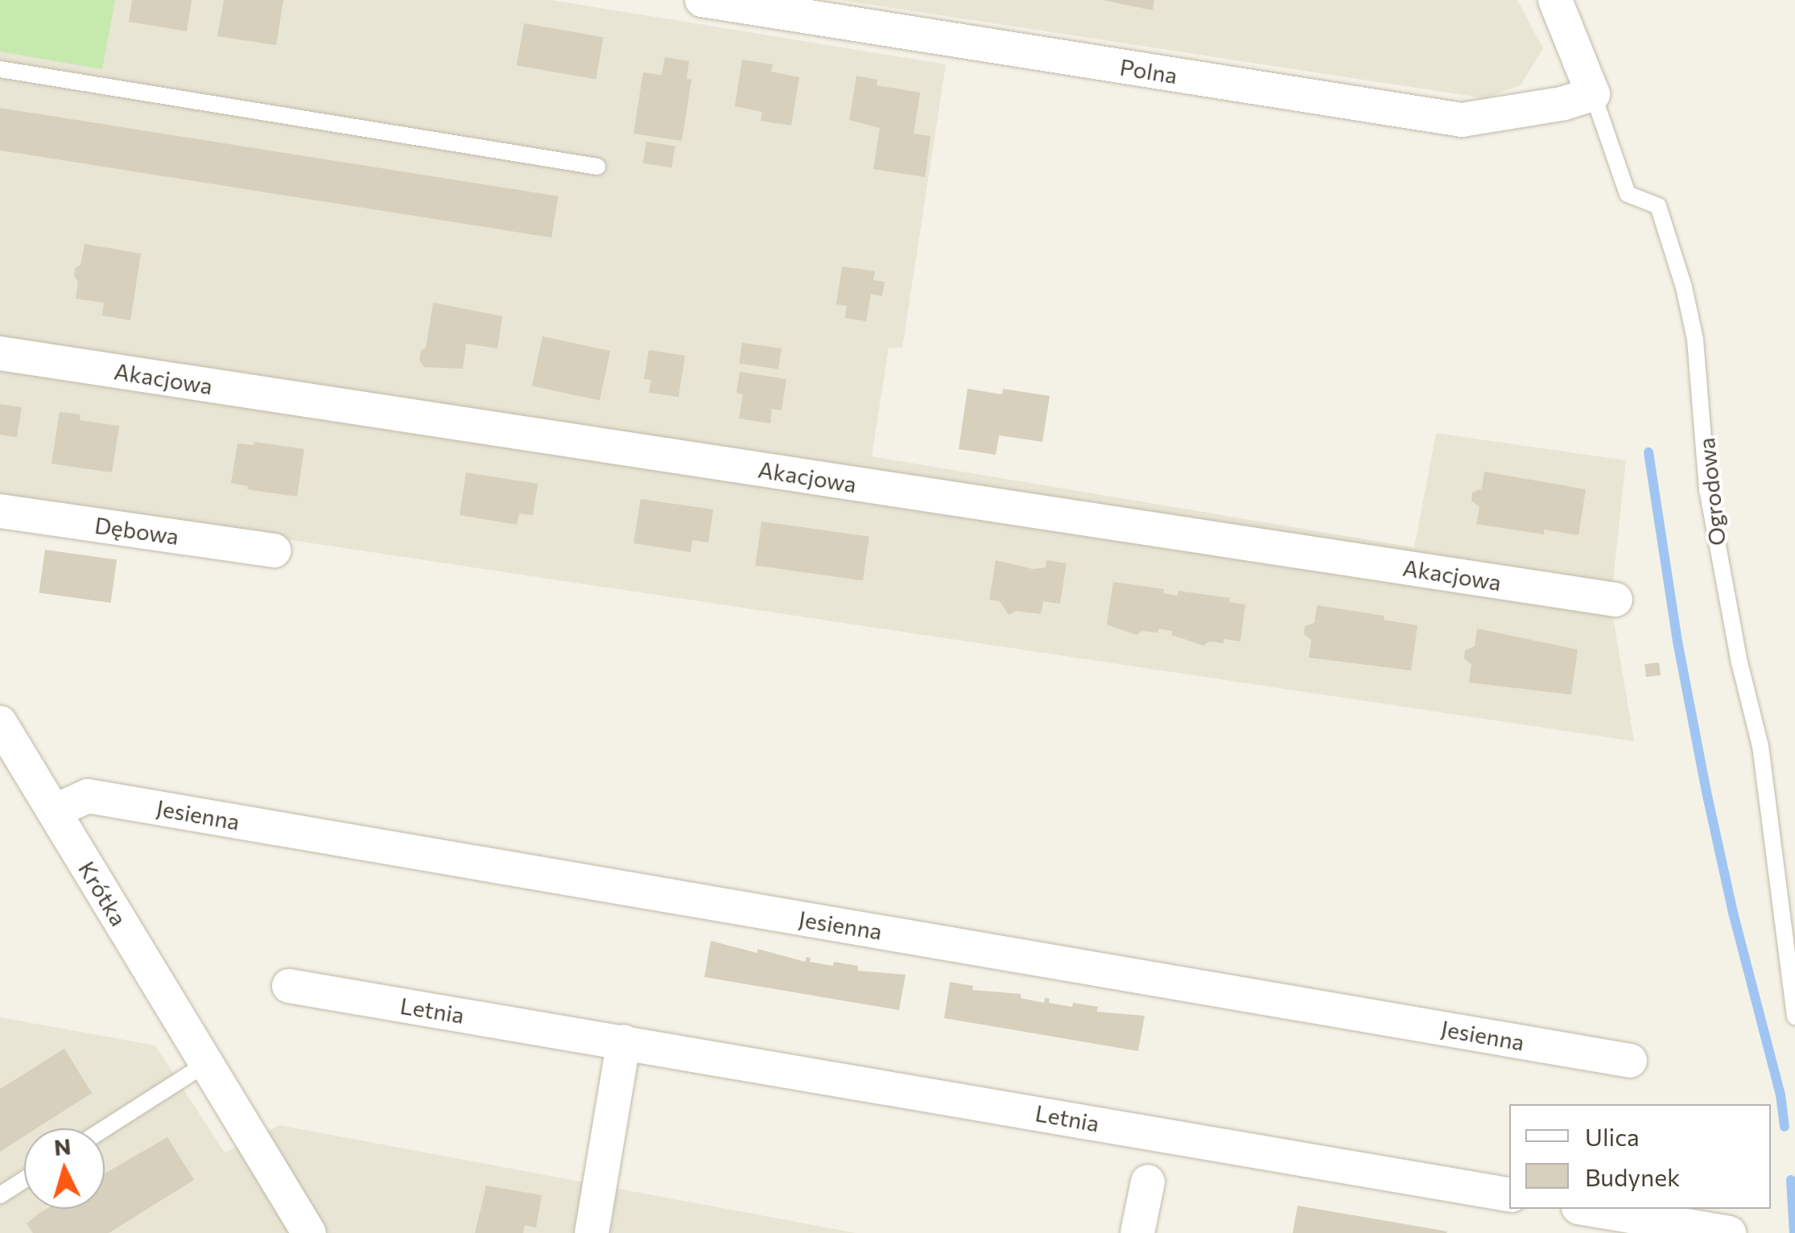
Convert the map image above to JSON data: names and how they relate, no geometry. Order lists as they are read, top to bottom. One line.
{"streets":{"street":["Polna","Akacjowa","Ogrodowa","Dębowa","Jesienna","Krótka","Letnia"]},"crossings":[["Polna","Ogrodowa"],["Jesienna","Krótka"]],"legend":["Ulica","Budynek"],"north":"top"}
